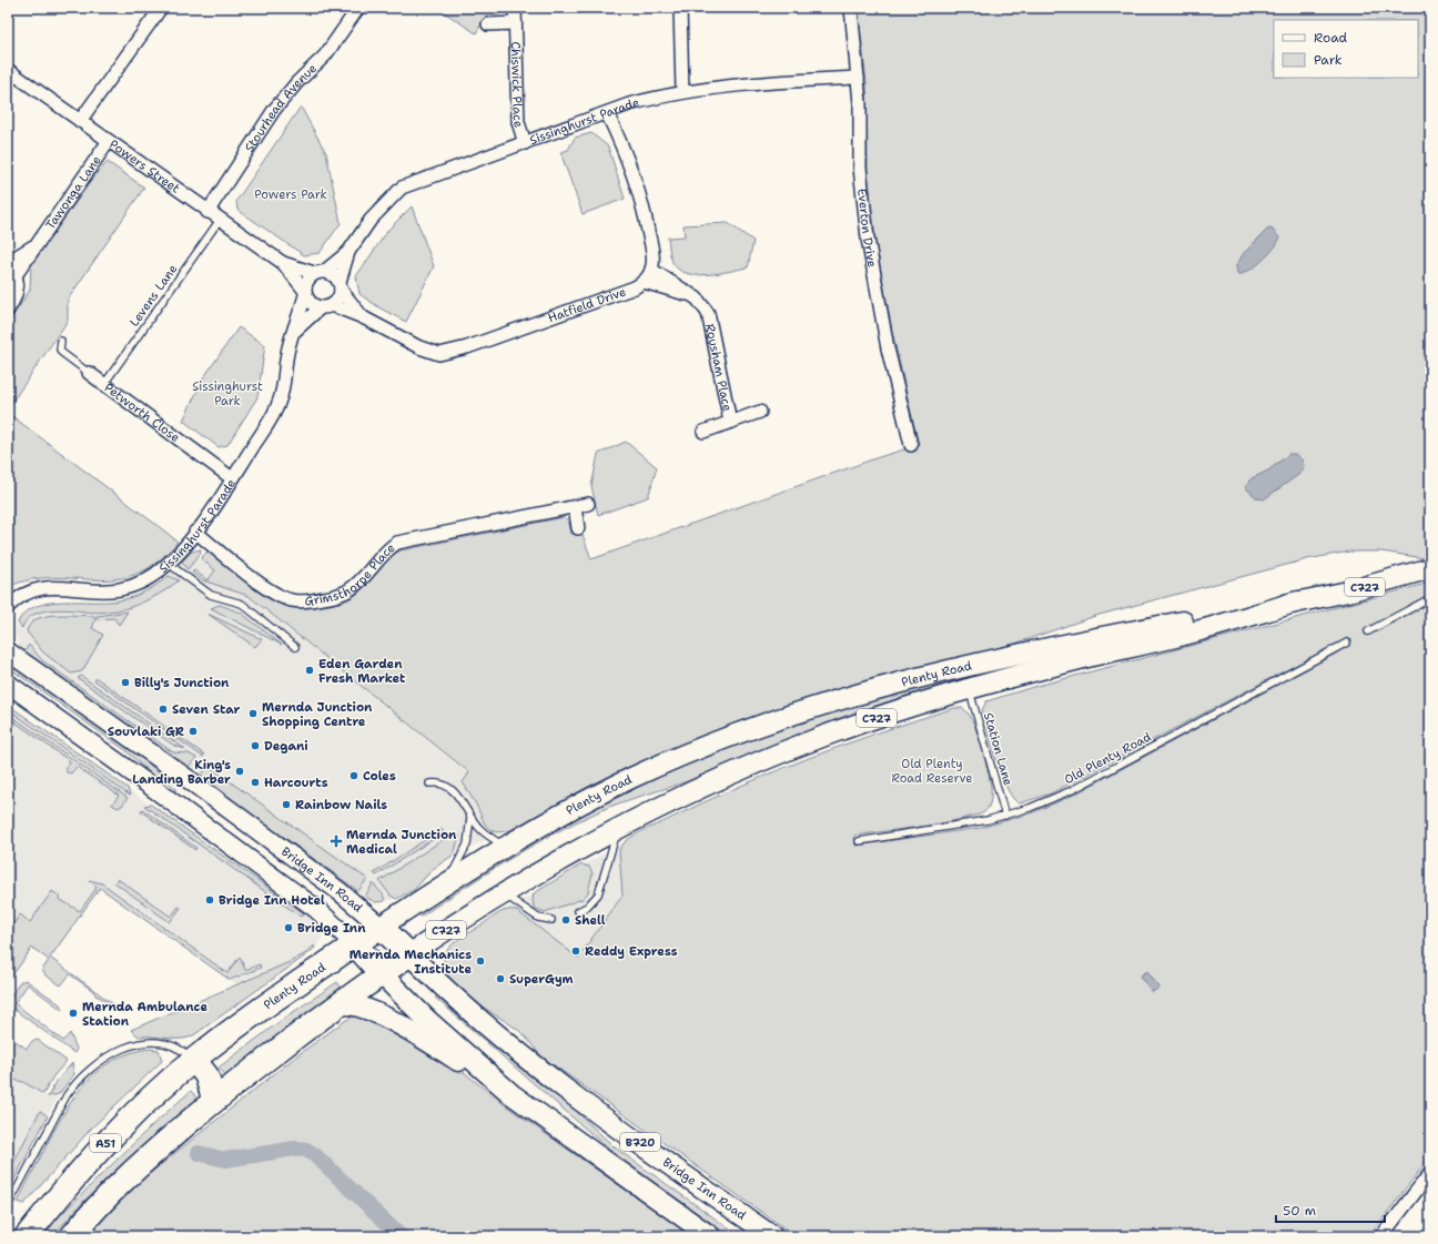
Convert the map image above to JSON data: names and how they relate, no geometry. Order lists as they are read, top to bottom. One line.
{"streets":{"highway":["Plenty Road","Bridge Inn Road","B720","A51"],"main road":["C727"],"street":["Chiswick Place","Stourhead Avenue","Sissinghurst Parade","Powers Street","Tawonga Lane","Everton Drive","Hatfield Drive","Rousham Place","Petworth Close","Grimsthorpe Place"],"lane":["Levens Lane","Station Lane","Old Plenty Road"]},"crossings":[["Chiswick Place","Sissinghurst Parade"],["Stourhead Avenue","Powers Street"],["Sissinghurst Parade","Powers Street"],["Sissinghurst Parade","Everton Drive"],["Sissinghurst Parade","Hatfield Drive"],["Sissinghurst Parade","Petworth Close"],["Sissinghurst Parade","Grimsthorpe Place"],["Powers Street","Tawonga Lane"],["Powers Street","Levens Lane"],["Powers Street","Hatfield Drive"],["Levens Lane","Petworth Close"],["Plenty Road","Station Lane"],["Plenty Road","Bridge Inn Road"],["Plenty Road","B720"],["Station Lane","Old Plenty Road"]],"parks":["Powers Park","Sissinghurst Park","Old Plenty Road Reserve"],"places":{"other":["Eden Garden Fresh Market","Billy's Junction","Seven Star","Mernda Junction Shopping Centre","Souvlaki GR","Degani","King's Landing Barber","Coles","Harcourts","Rainbow Nails","Bridge Inn Hotel","Shell","Bridge Inn","Reddy Express","Mernda Mechanics Institute","SuperGym","Mernda Ambulance Station"],"health":["Mernda Junction Medical"]},"legend":["Road","Park"],"scale_bar":"50 m"}
